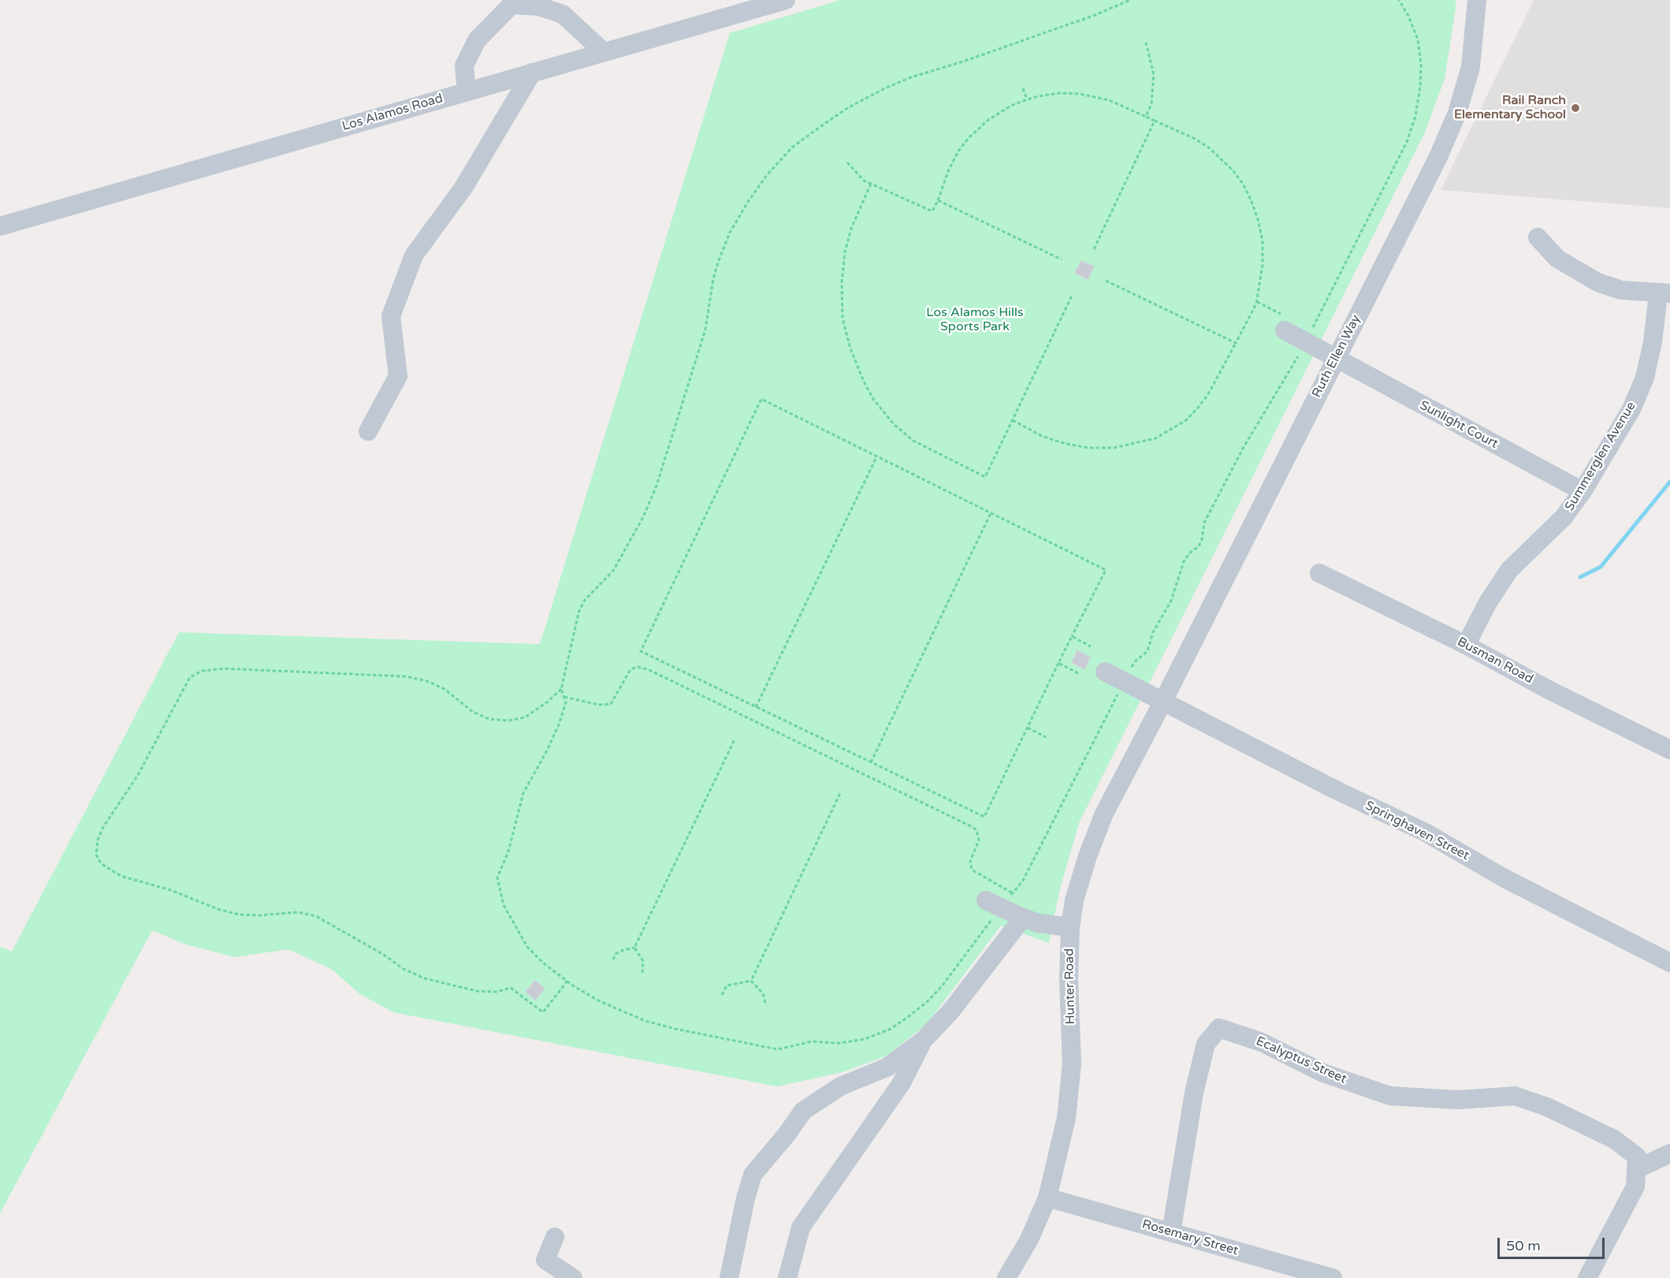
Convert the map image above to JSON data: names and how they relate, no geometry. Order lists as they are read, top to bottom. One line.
{"streets":{"street":["Los Alamos Road","Ruth Ellen Way","Sunlight Court","Summerglen Avenue","Busman Road","Springhaven Street","Hunter Road","Ecalyptus Street","Rosemary Street"]},"crossings":[["Ruth Ellen Way","Sunlight Court"],["Ruth Ellen Way","Springhaven Street"],["Ruth Ellen Way","Hunter Road"],["Sunlight Court","Summerglen Avenue"],["Summerglen Avenue","Busman Road"],["Springhaven Street","Hunter Road"],["Hunter Road","Rosemary Street"],["Ecalyptus Street","Rosemary Street"]],"parks":["Los Alamos Hills Sports Park"],"places":["Rail Ranch Elementary School"],"scale_bar":"50 m"}
